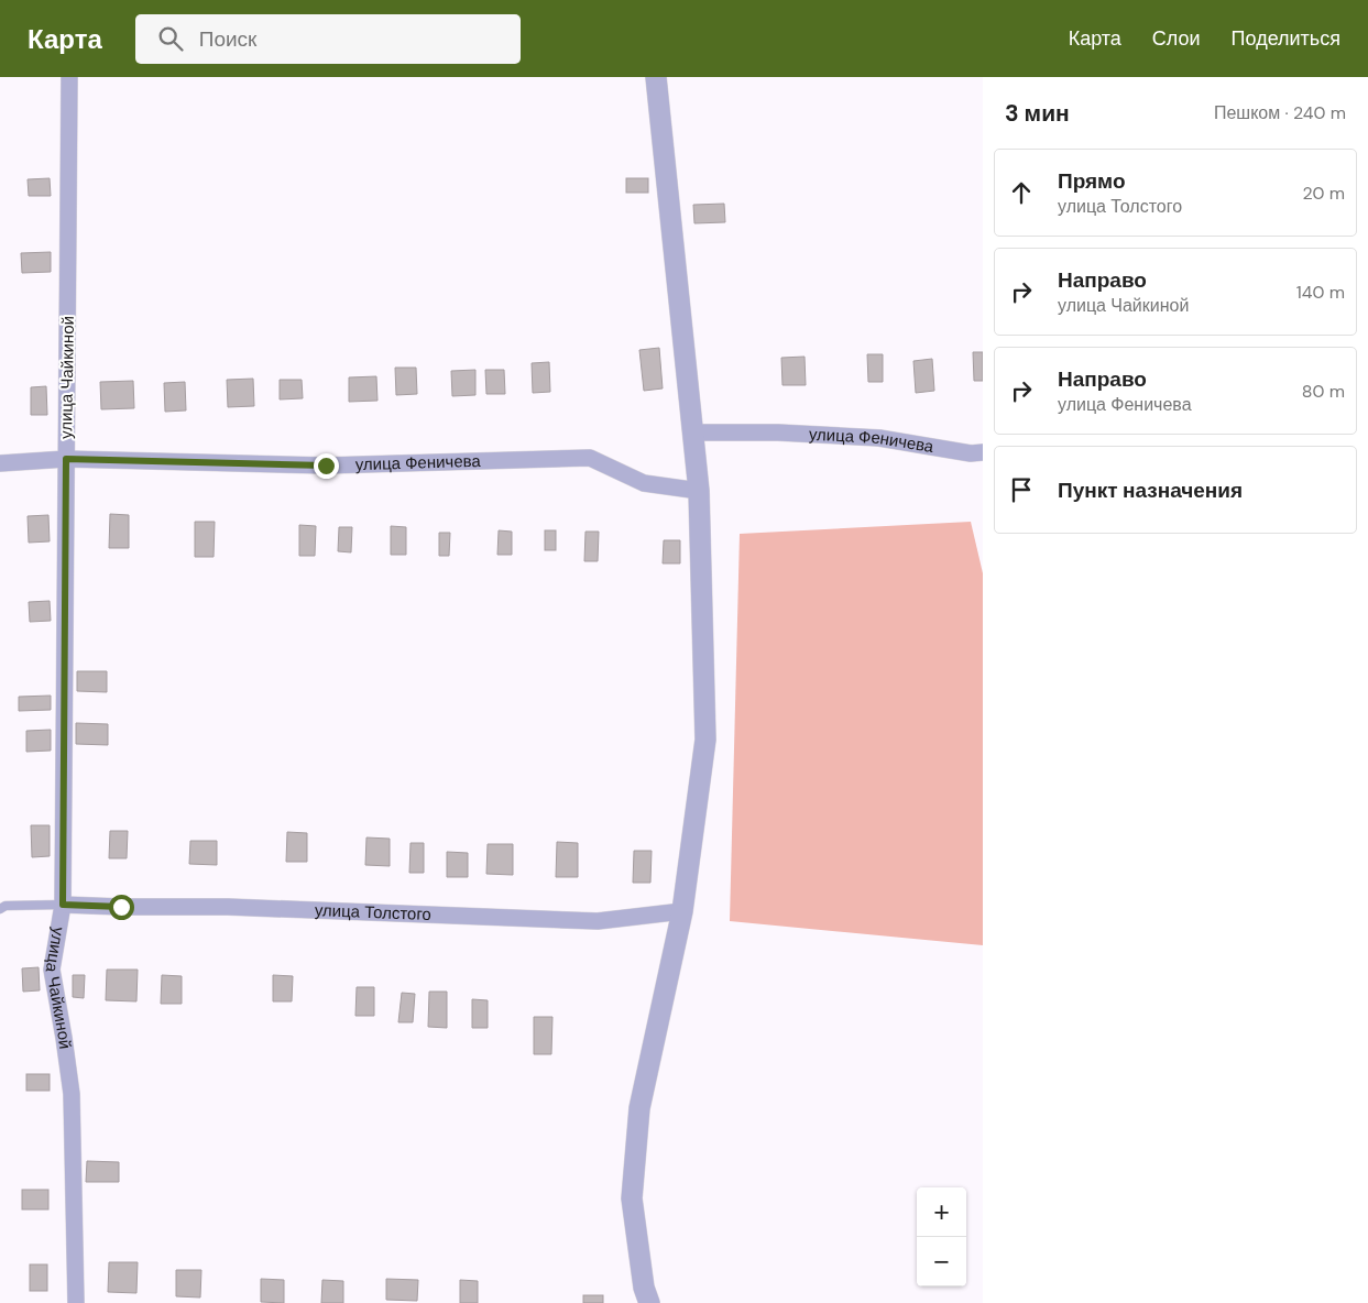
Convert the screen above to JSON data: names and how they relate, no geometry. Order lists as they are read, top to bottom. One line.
{"streets":{"street":["улица Чайкиной","улица Феничева","улица Толстого"]},"crossings":[["улица Чайкиной","улица Феничева"],["улица Чайкиной","улица Толстого"]],"page":{"header":"Карта","search":"Поиск","nav":["Карта","Слои","Поделиться"],"heading":["3 мин","Пешком · 240 m"],"list":[["Прямо","улица Толстого","20 m"],["Направо","улица Чайкиной","140 m"],["Направо","улица Феничева","80 m"],"Пункт назначения"],"map_buttons":["+","−"]}}
